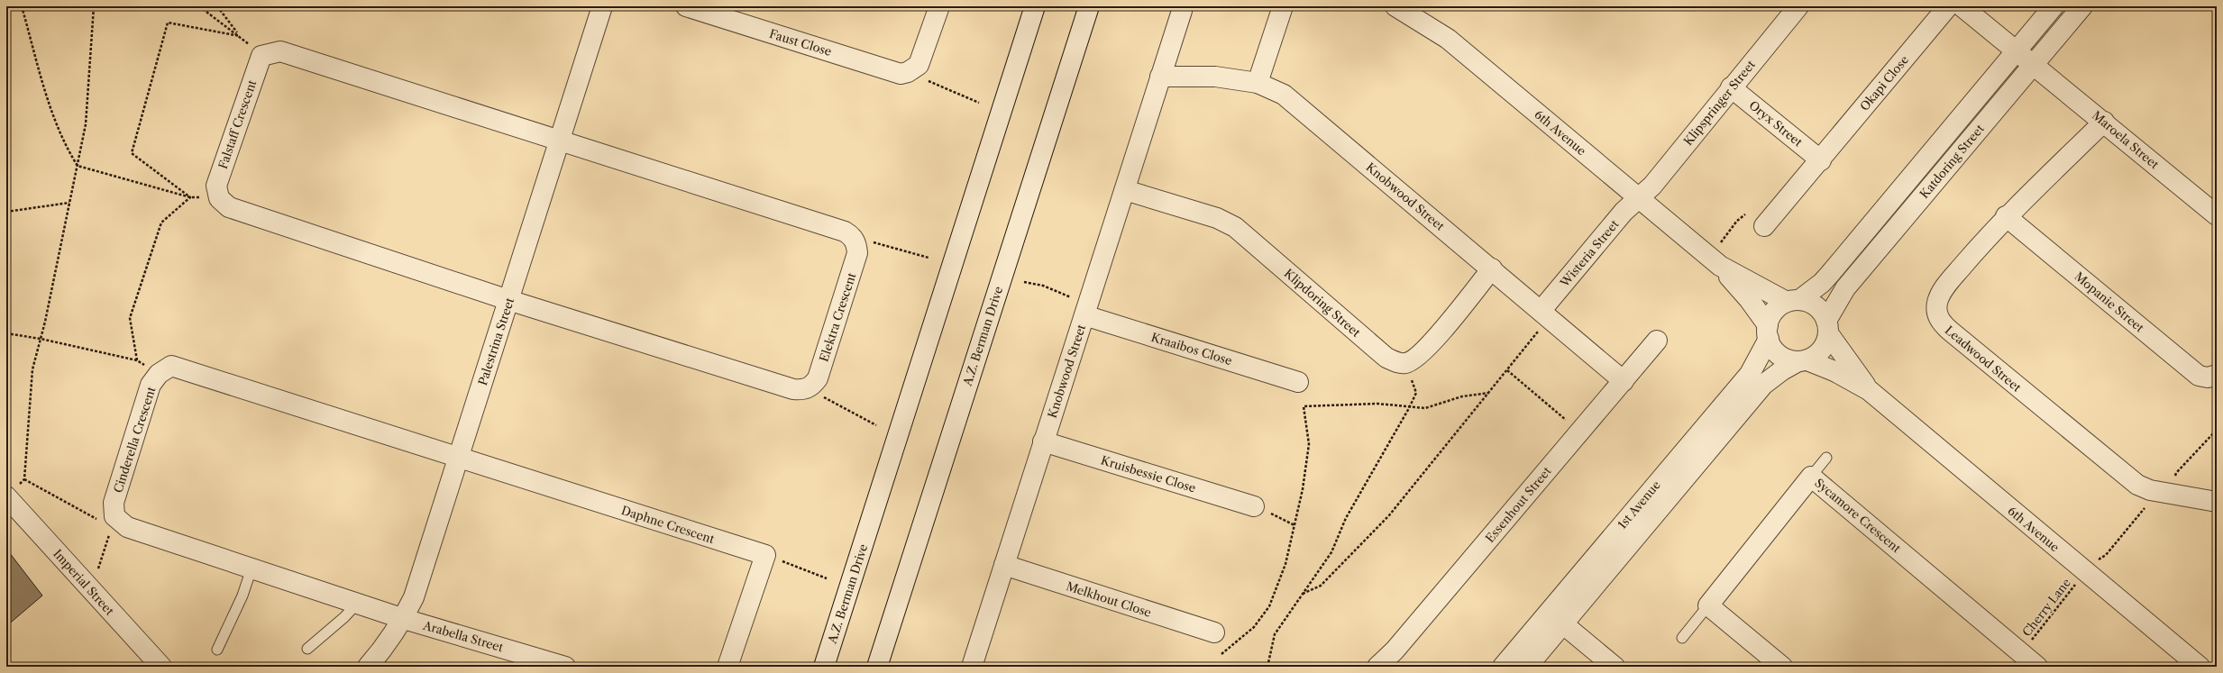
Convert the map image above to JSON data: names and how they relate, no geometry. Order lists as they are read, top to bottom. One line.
{"streets":{"street":["Faust Close","Okapi Close","Klipspringer Street","Oryx Street","Falstaff Crescent","6th Avenue","Maroela Street","Katdoring Street","Knobwood Street","Wisteria Street","Mopanie Street","Klipdoring Street","Elektra Crescent","A.Z. Berman Drive","Palestrina Street","Kraaibos Close","Leadwood Street","Cinderella Crescent","Kruisbessie Close","Essenhout Street","1st Avenue","Sycamore Crescent","Daphne Crescent","Imperial Street","Melkhout Close","Arabella Street"],"path":["Cherry Lane"]},"crossings":[["Okapi Close","Oryx Street"],["Klipspringer Street","Oryx Street"],["Klipspringer Street","6th Avenue"],["Klipspringer Street","Wisteria Street"],["6th Avenue","Katdoring Street"],["6th Avenue","Wisteria Street"],["6th Avenue","1st Avenue"],["Maroela Street","Katdoring Street"],["Maroela Street","Leadwood Street"],["Katdoring Street","1st Avenue"],["Knobwood Street","Wisteria Street"],["Knobwood Street","Klipdoring Street"],["Knobwood Street","Kraaibos Close"],["Knobwood Street","Kruisbessie Close"],["Knobwood Street","Essenhout Street"],["Knobwood Street","Melkhout Close"],["Mopanie Street","Leadwood Street"],["Palestrina Street","Cinderella Crescent"],["Palestrina Street","Daphne Crescent"],["Palestrina Street","Arabella Street"],["Cinderella Crescent","Daphne Crescent"],["Sycamore Crescent","Cherry Lane"]]}
